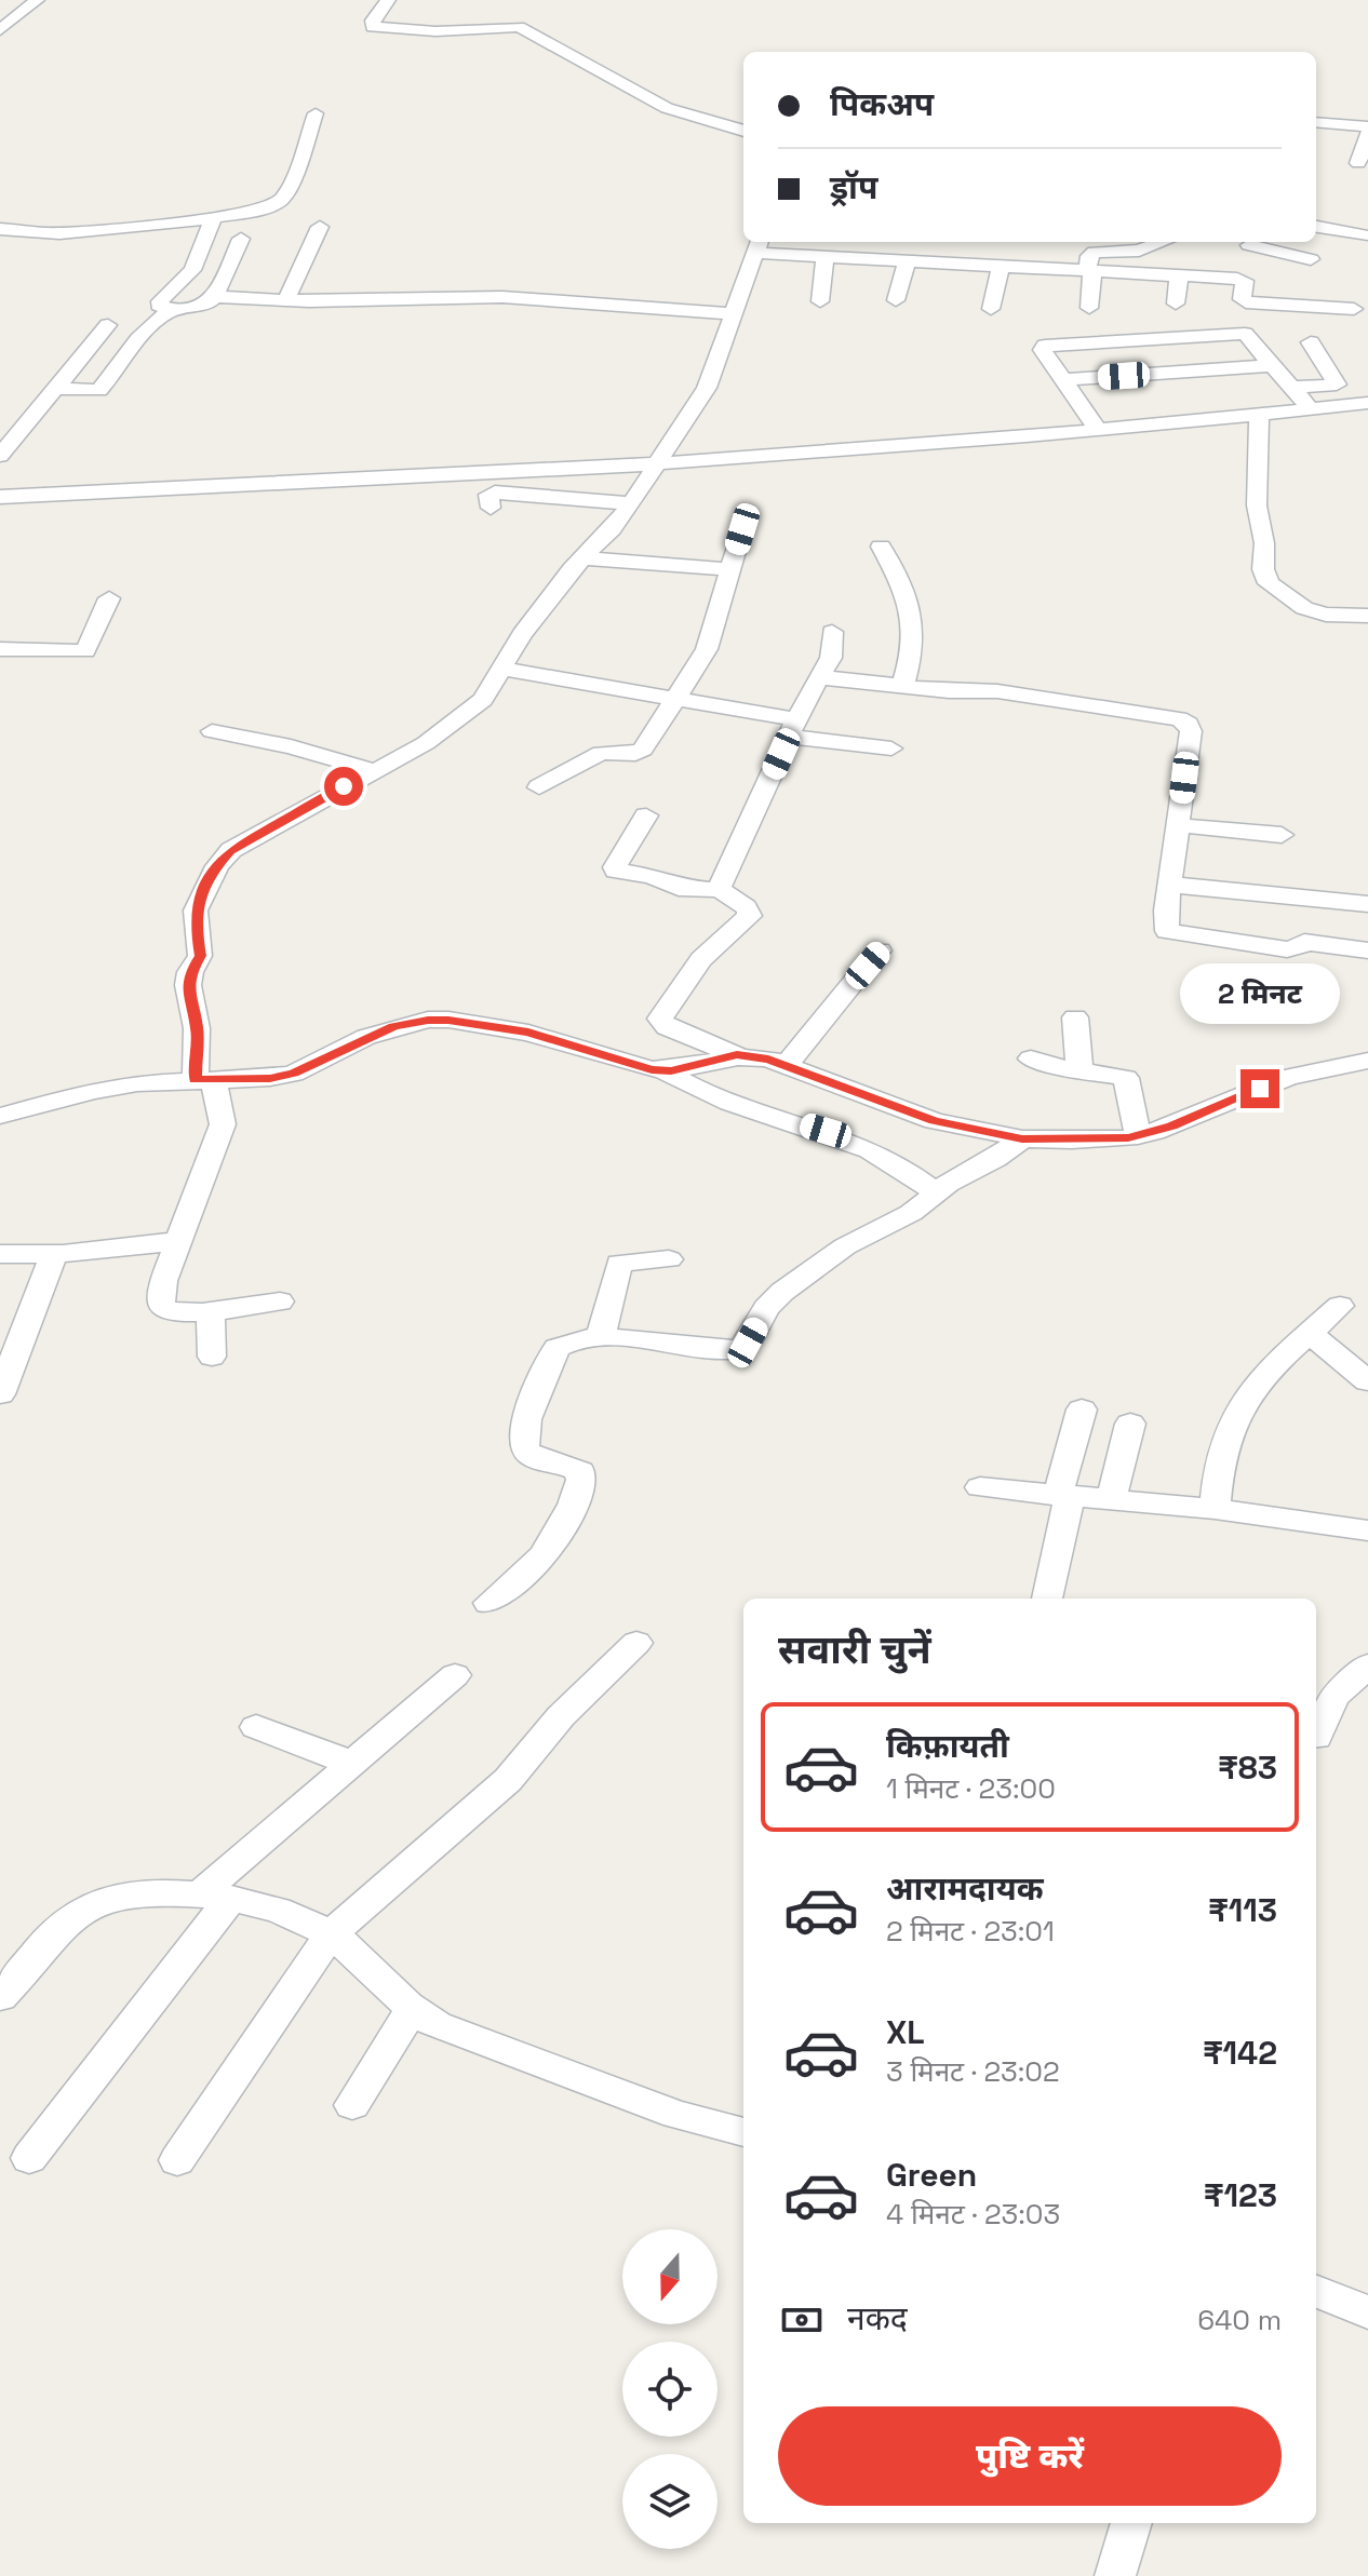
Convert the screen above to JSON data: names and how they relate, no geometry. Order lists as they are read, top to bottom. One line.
{"north":"bottom","page":{"banner":["पिकअप","ड्रॉप"],"bubble":"2 मिनट","heading":"सवारी चुनें","list":[{"name":"किफ़ायती","note":"1 मिनट · 23:00","value":"₹83"},{"name":"आरामदायक","note":"2 मिनट · 23:01","value":"₹113"},{"name":"XL","note":"3 मिनट · 23:02","value":"₹142"},{"name":"Green","note":"4 मिनट · 23:03","value":"₹123"}],"pay":["नकद","640 m"],"buttons":"पुष्टि करें"}}
